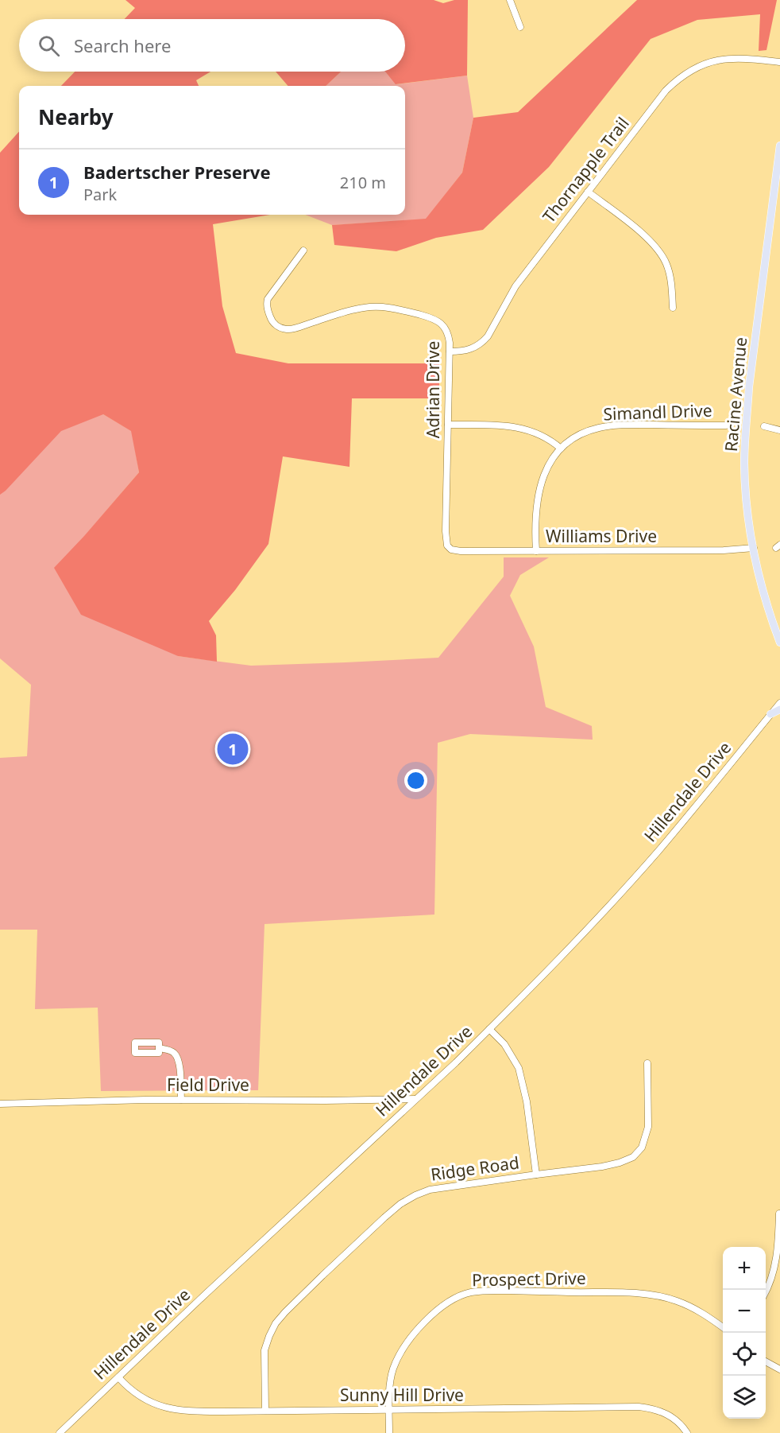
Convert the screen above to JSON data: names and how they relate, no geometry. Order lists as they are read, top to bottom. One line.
{"streets":{"main road":["Racine Avenue"],"street":["Thornapple Trail","Adrian Drive","Simandl Drive","Williams Drive","Hillendale Drive","Field Drive","Ridge Road","Prospect Drive","Sunny Hill Drive"]},"crossings":[["Thornapple Trail","Adrian Drive"],["Adrian Drive","Williams Drive"],["Racine Avenue","Williams Drive"],["Simandl Drive","Williams Drive"],["Hillendale Drive","Field Drive"],["Hillendale Drive","Sunny Hill Drive"],["Ridge Road","Sunny Hill Drive"],["Prospect Drive","Sunny Hill Drive"]],"page":{"search":"Search here","heading":"Nearby","list":[{"mark":"1","name":"Badertscher Preserve","note":"Park","value":"210 m"}],"pins":"1","map_buttons":["+","−"]}}
